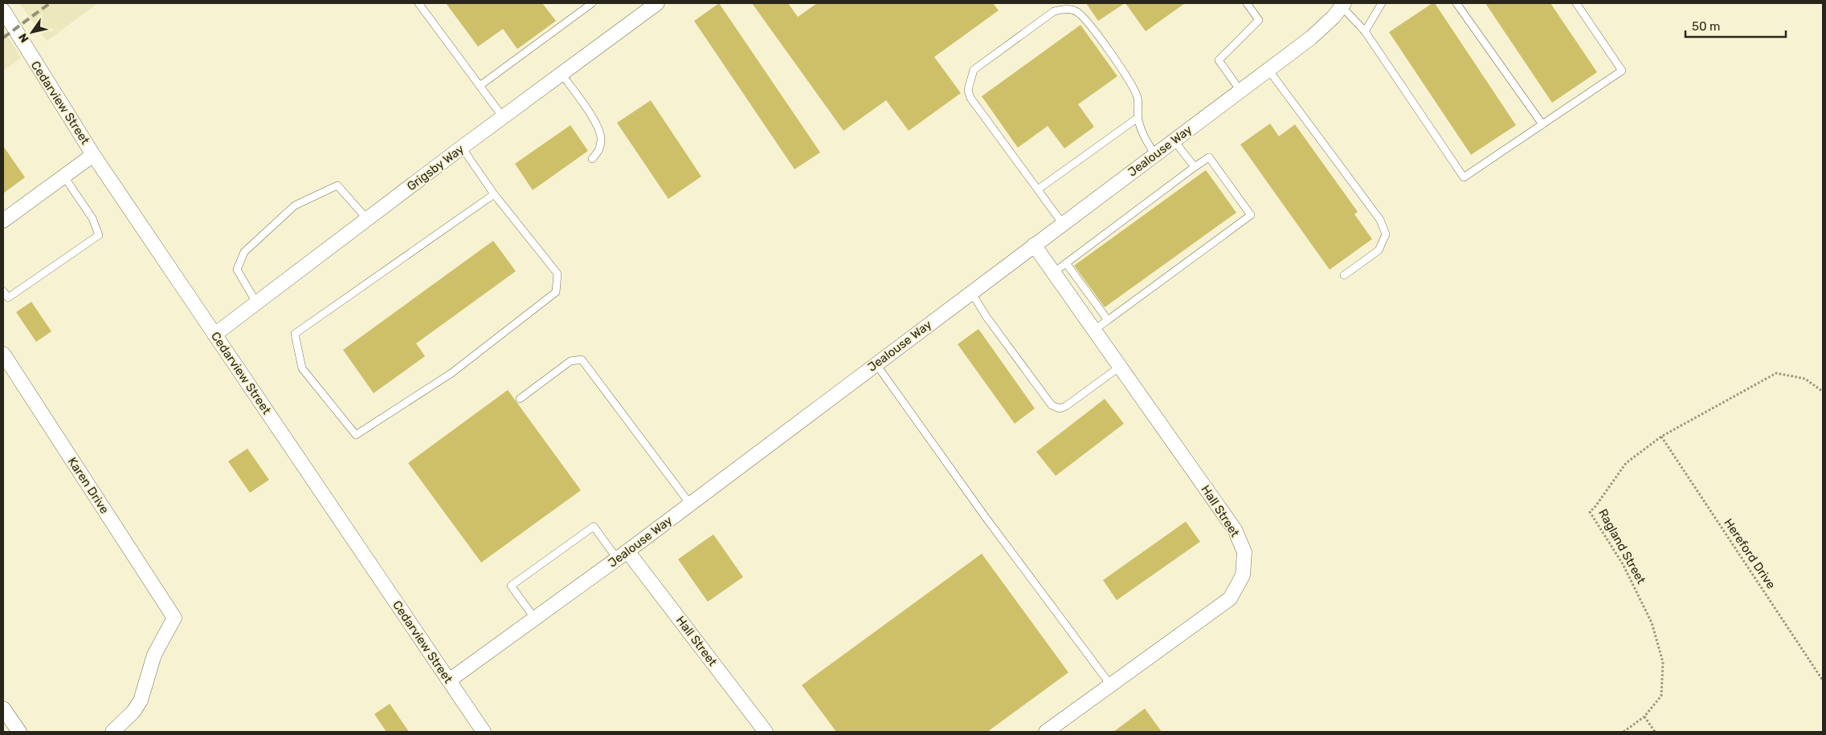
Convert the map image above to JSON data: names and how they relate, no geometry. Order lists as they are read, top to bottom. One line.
{"streets":{"street":["Cedarview Street","Jealouse Way","Grigsby Way","Karen Drive","Hall Street"],"path":["Ragland Street","Hereford Drive"]},"crossings":[["Cedarview Street","Jealouse Way"],["Cedarview Street","Grigsby Way"],["Jealouse Way","Hall Street"],["Ragland Street","Hereford Drive"]],"scale_bar":"50 m","north":"bottom left"}
